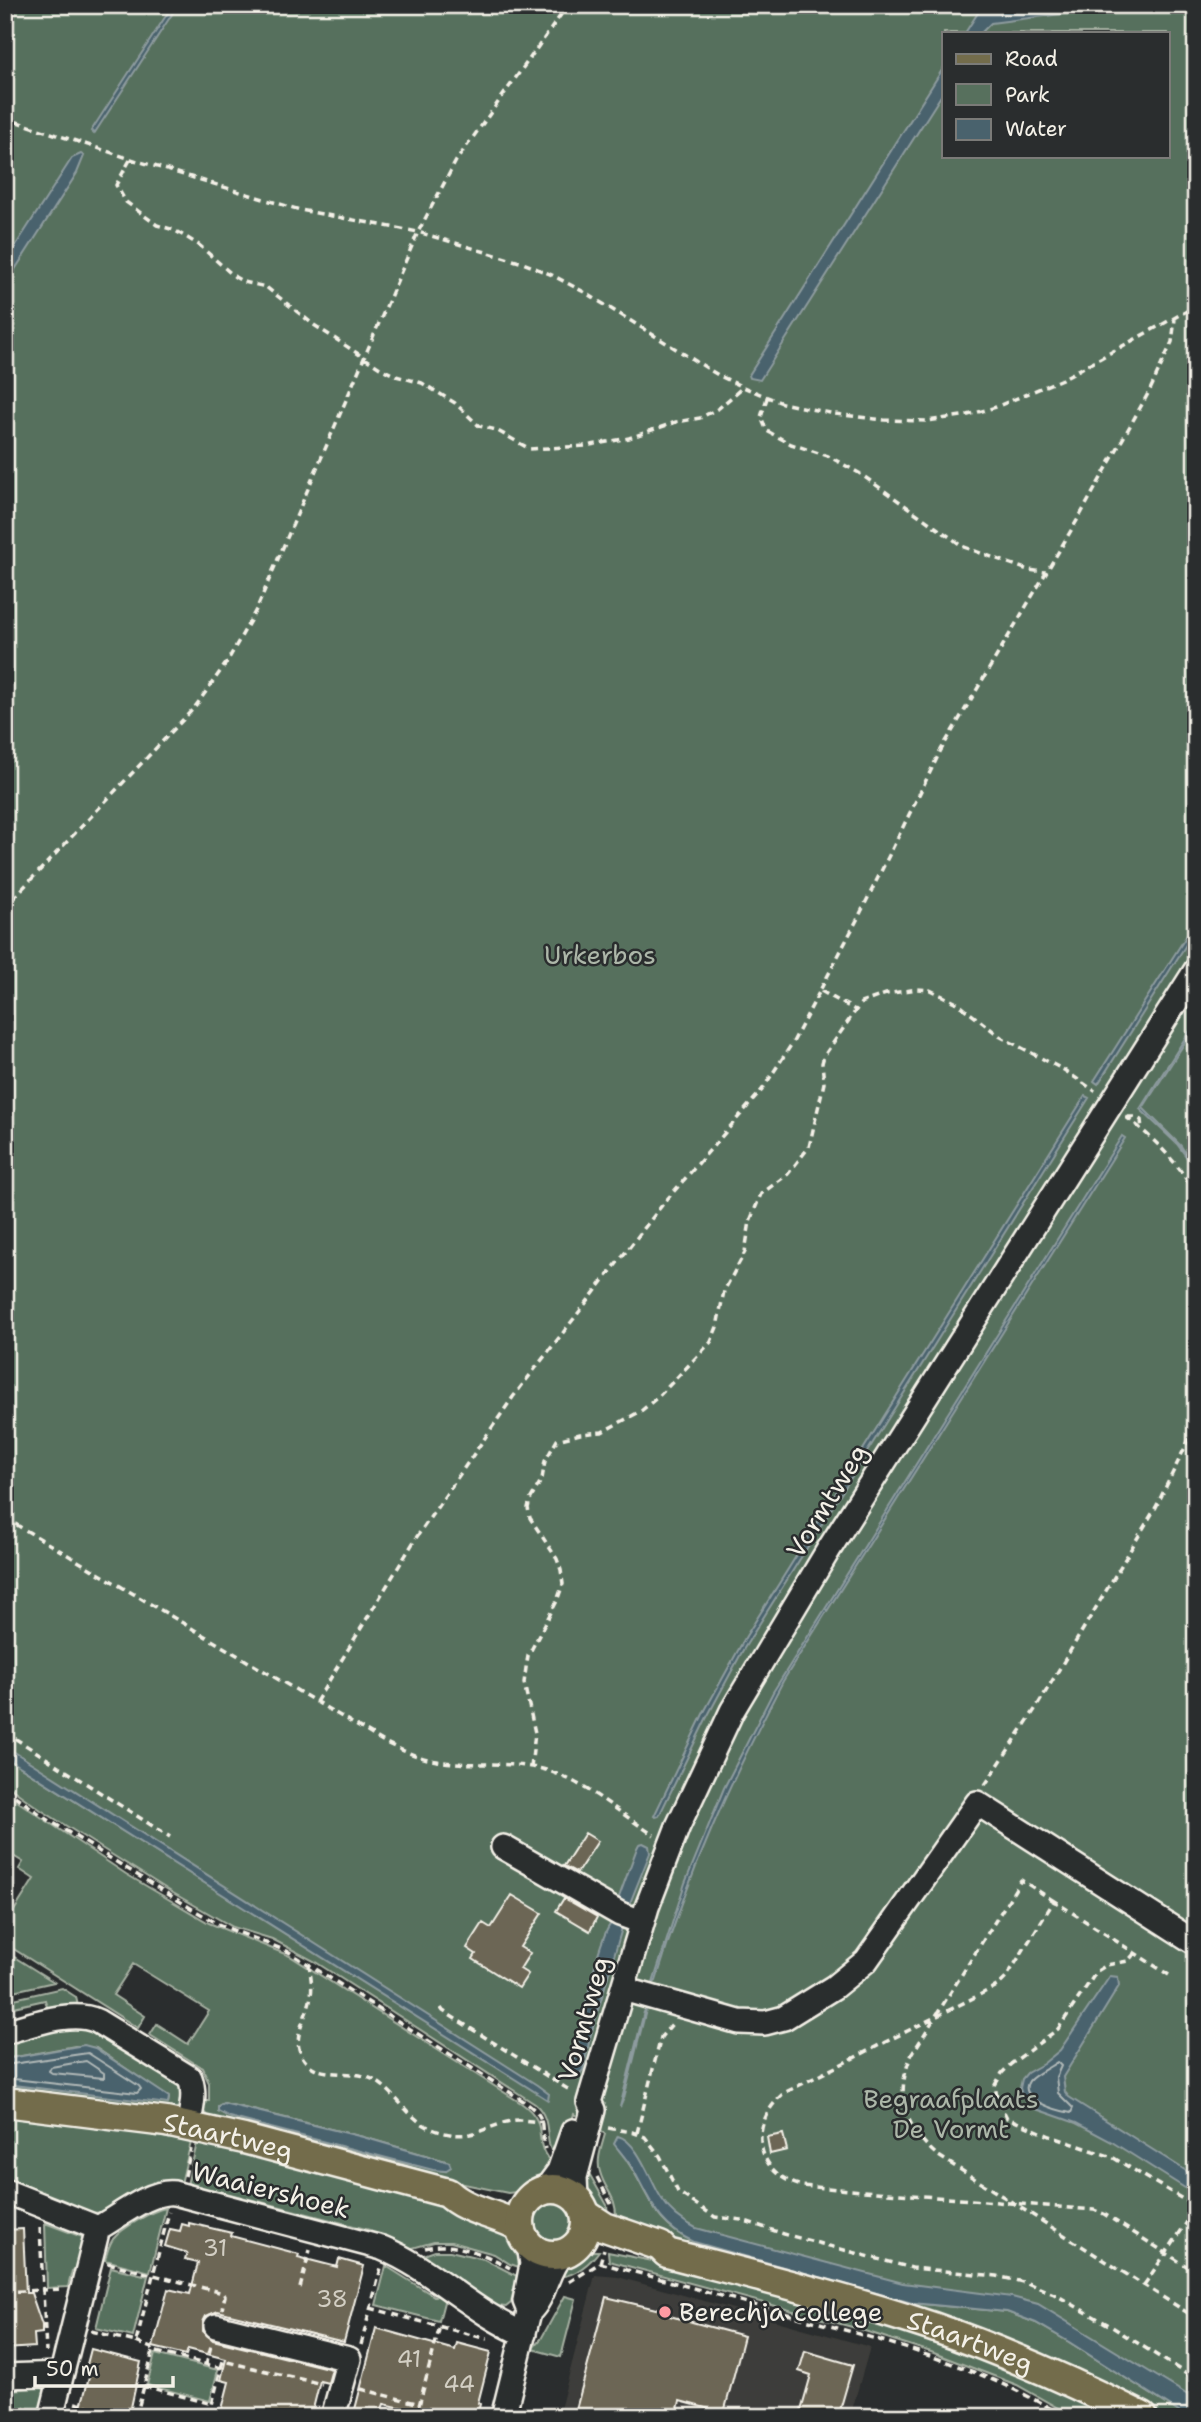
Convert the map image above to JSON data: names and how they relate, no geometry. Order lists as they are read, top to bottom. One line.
{"streets":{"main road":["Staartweg"],"street":["Vormtweg","Waaiershoek"]},"crossings":[["Vormtweg","Staartweg"]],"parks":["Urkerbos","Begraafplaats De Vormt"],"places":["Berechja college"],"house_numbers":["31","38","41","44"],"legend":["Road","Park","Water"],"scale_bar":"50 m"}
